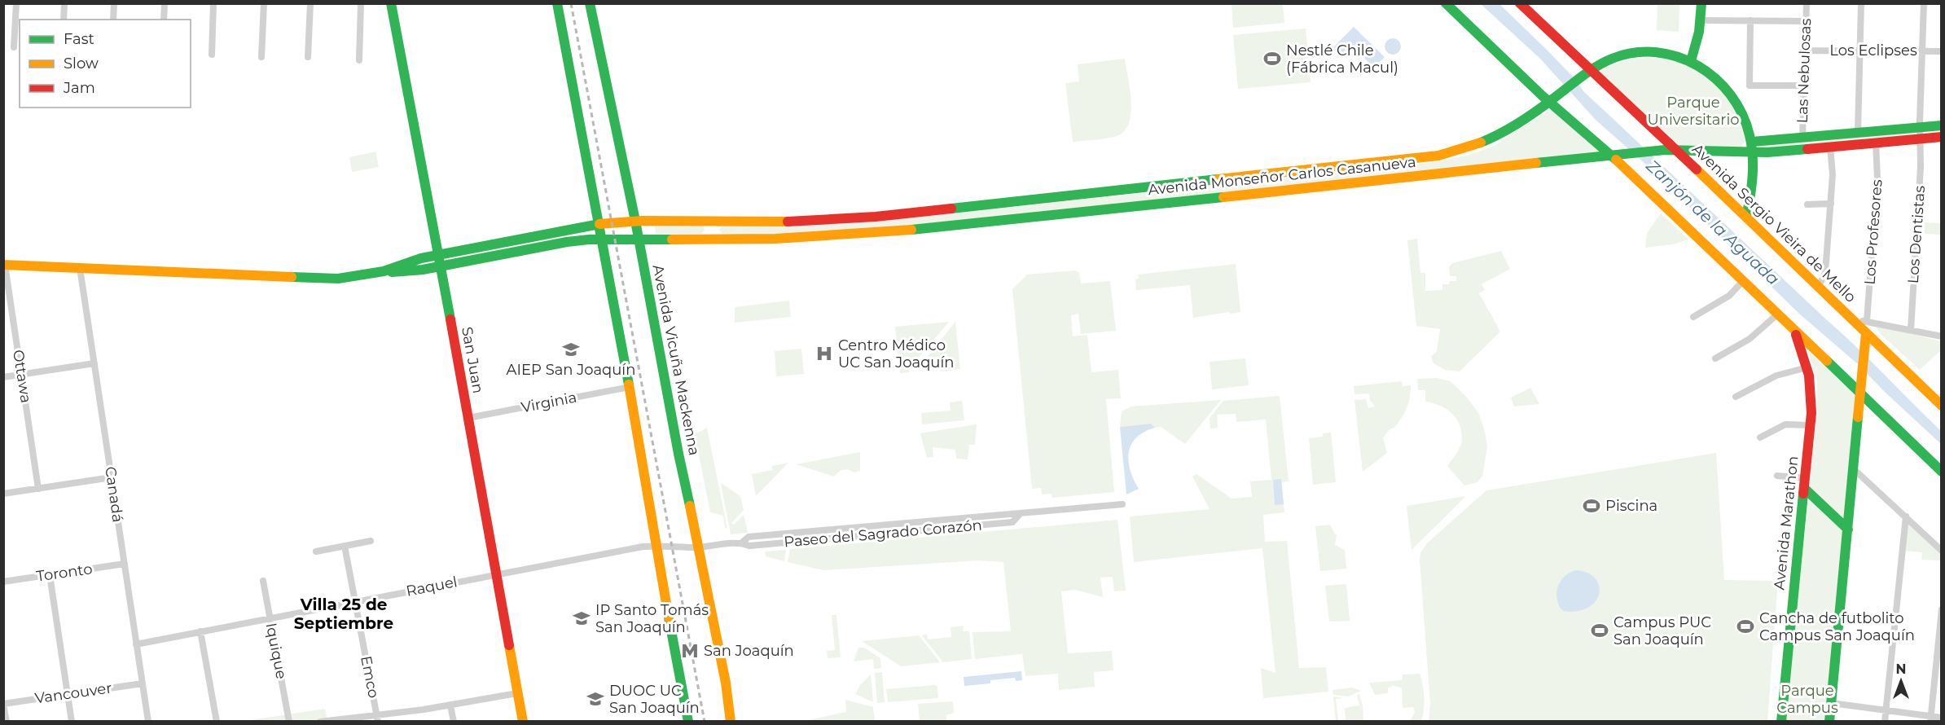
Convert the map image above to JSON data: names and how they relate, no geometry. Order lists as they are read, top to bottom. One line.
{"streets":{"main road":["Avenida Monseñor Carlos Casanueva","Avenida Sergio Vieira de Mello","San Juan","Avenida Vicuña Mackenna","Avenida Marathon"],"street":["Los Eclipses","Las Nebulosas","Los Profesores","Los Dentistas","Ottawa","Virginia","Canadá","Paseo del Sagrado Corazón","Toronto","Raquel","Iquique","Emco","Vancouver"]},"crossings":[["Los Eclipses","Las Nebulosas"],["Los Eclipses","Los Dentistas"],["Avenida Monseñor Carlos Casanueva","Avenida Sergio Vieira de Mello"],["Avenida Monseñor Carlos Casanueva","Los Profesores"],["Avenida Monseñor Carlos Casanueva","Los Dentistas"],["Avenida Monseñor Carlos Casanueva","San Juan"],["Avenida Monseñor Carlos Casanueva","Avenida Vicuña Mackenna"],["San Juan","Virginia"],["San Juan","Raquel"],["Avenida Vicuña Mackenna","Paseo del Sagrado Corazón"],["Avenida Vicuña Mackenna","Raquel"],["Canadá","Toronto"],["Canadá","Raquel"],["Canadá","Vancouver"],["Paseo del Sagrado Corazón","Raquel"],["Raquel","Iquique"],["Raquel","Emco"]],"districts":["Villa 25 de Septiembre"],"water":["Zanjón de la Aguada"],"parks":["Parque Universitario","Parque Campus"],"places":{"sports":["Nestlé Chile (Fábrica Macul)","Piscina","Cancha de futbolito Campus San Joaquín","Campus PUC San Joaquín"],"school or university":["AIEP San Joaquín","IP Santo Tomás San Joaquín","DUOC UC San Joaquín"],"hospital":["Centro Médico UC San Joaquín"],"metro station":["San Joaquín"]},"legend":["Fast","Slow","Jam"],"north":"top"}
